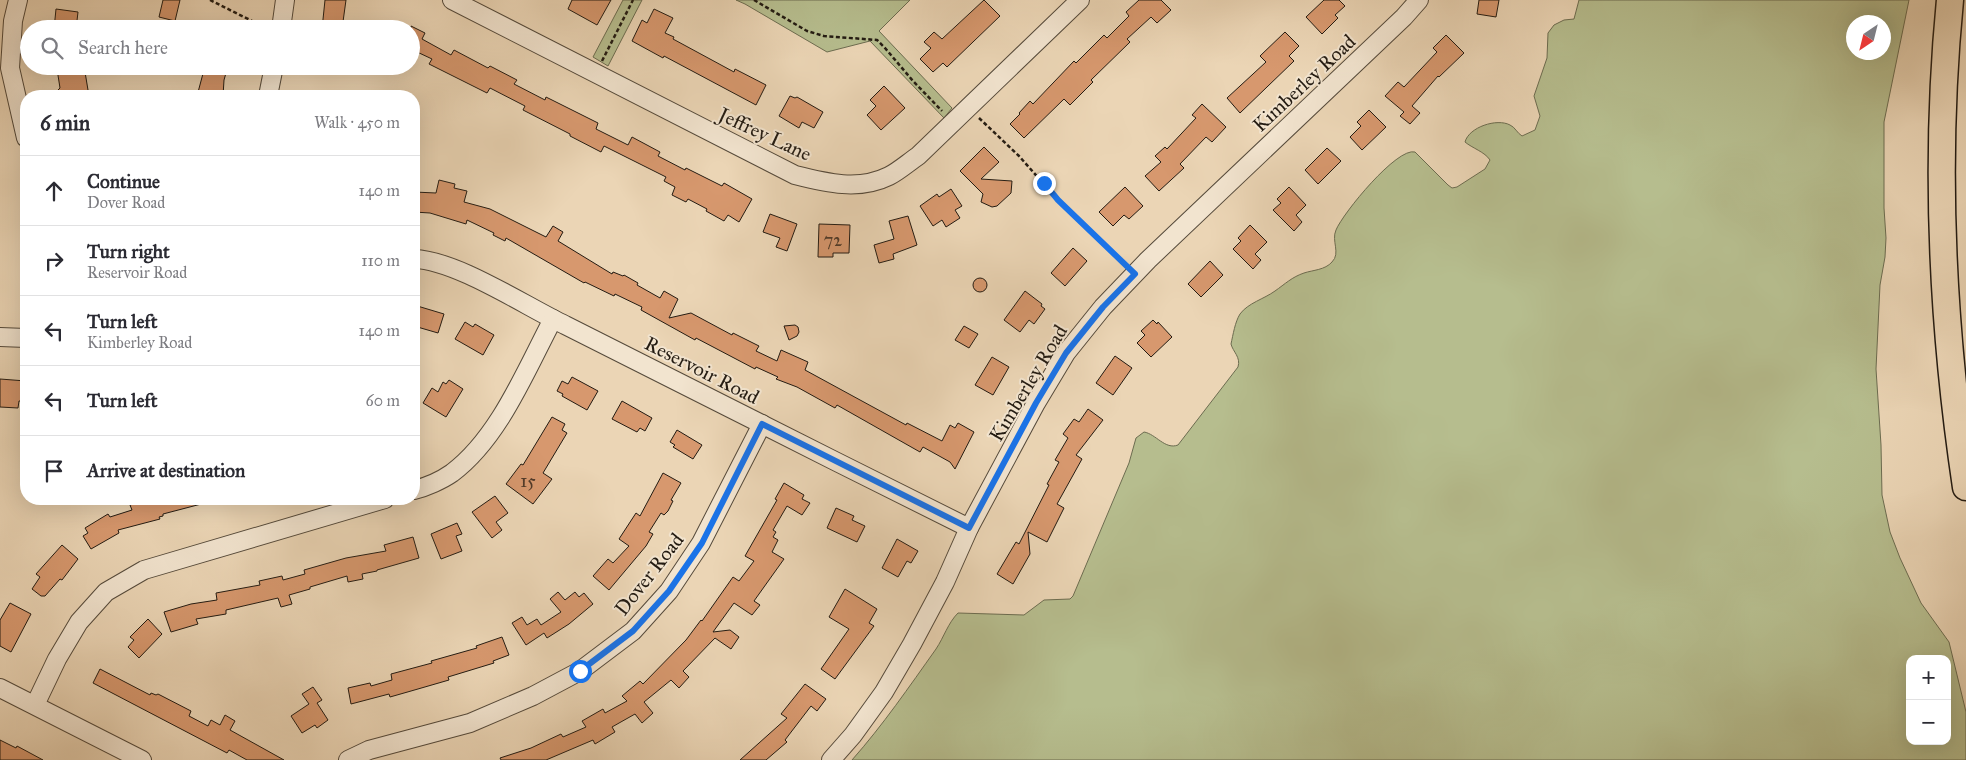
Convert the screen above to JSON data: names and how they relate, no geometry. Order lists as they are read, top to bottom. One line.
{"streets":{"street":["Kimberley Road","Jeffrey Lane","Reservoir Road","Dover Road"]},"crossings":[["Kimberley Road","Reservoir Road"],["Reservoir Road","Dover Road"]],"house_numbers":["72","15"],"north":"bottom left","page":{"search":"Search here","heading":["6 min","Walk · 450 m"],"list":[["Continue","Dover Road","140 m"],["Turn right","Reservoir Road","110 m"],["Turn left","Kimberley Road","140 m"],["Turn left","60 m"],"Arrive at destination"],"map_buttons":["+","−"]}}
